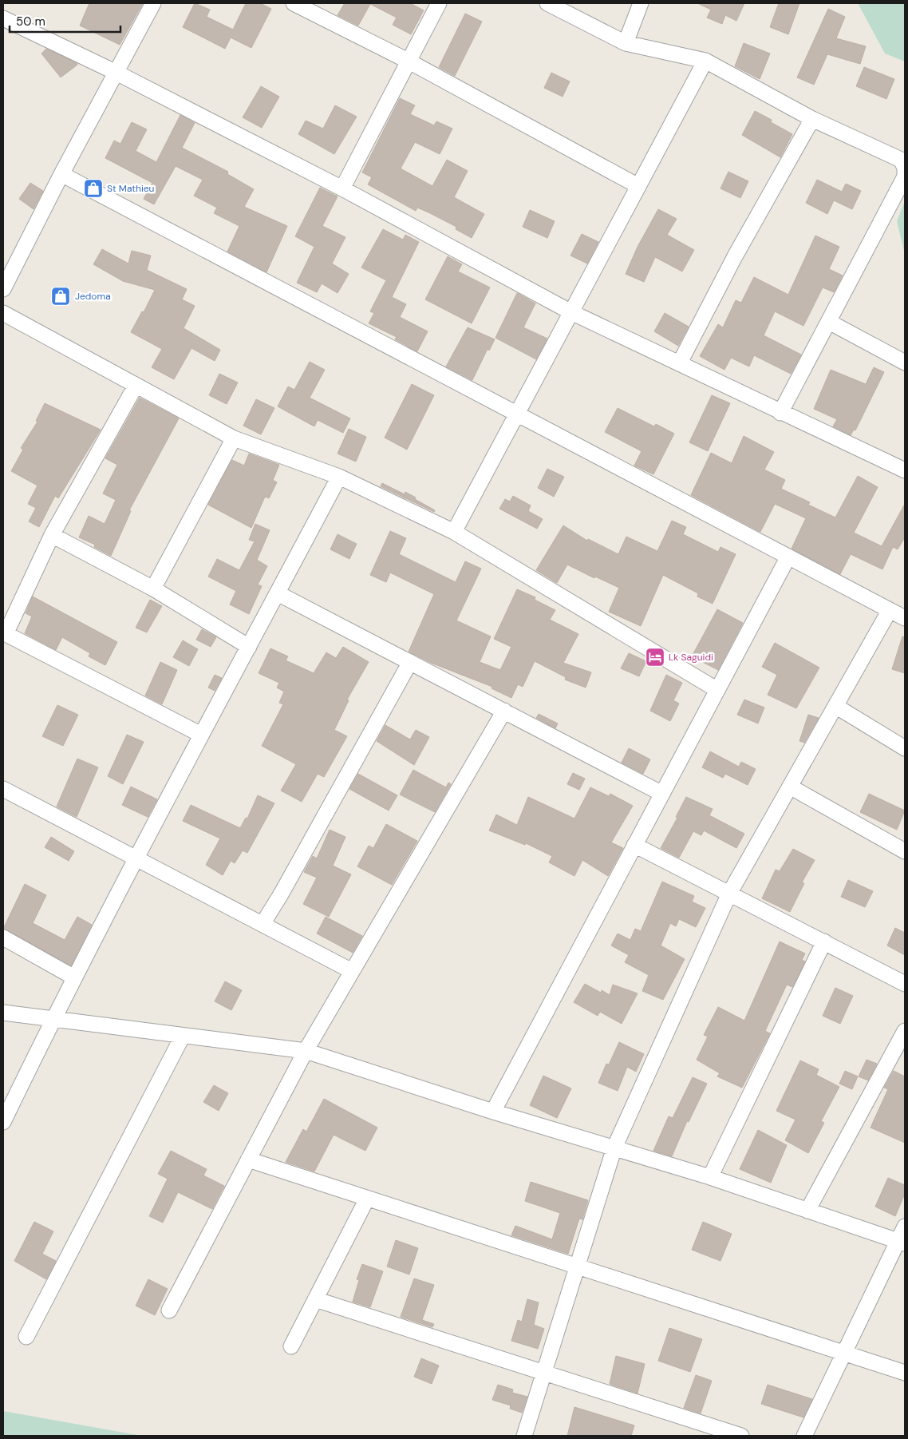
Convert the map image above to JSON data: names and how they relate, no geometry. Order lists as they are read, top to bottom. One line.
{"places":{"shop":["St Mathieu","Jedoma"],"hotel":["Lk Saguidi"]},"scale_bar":"50 m"}
